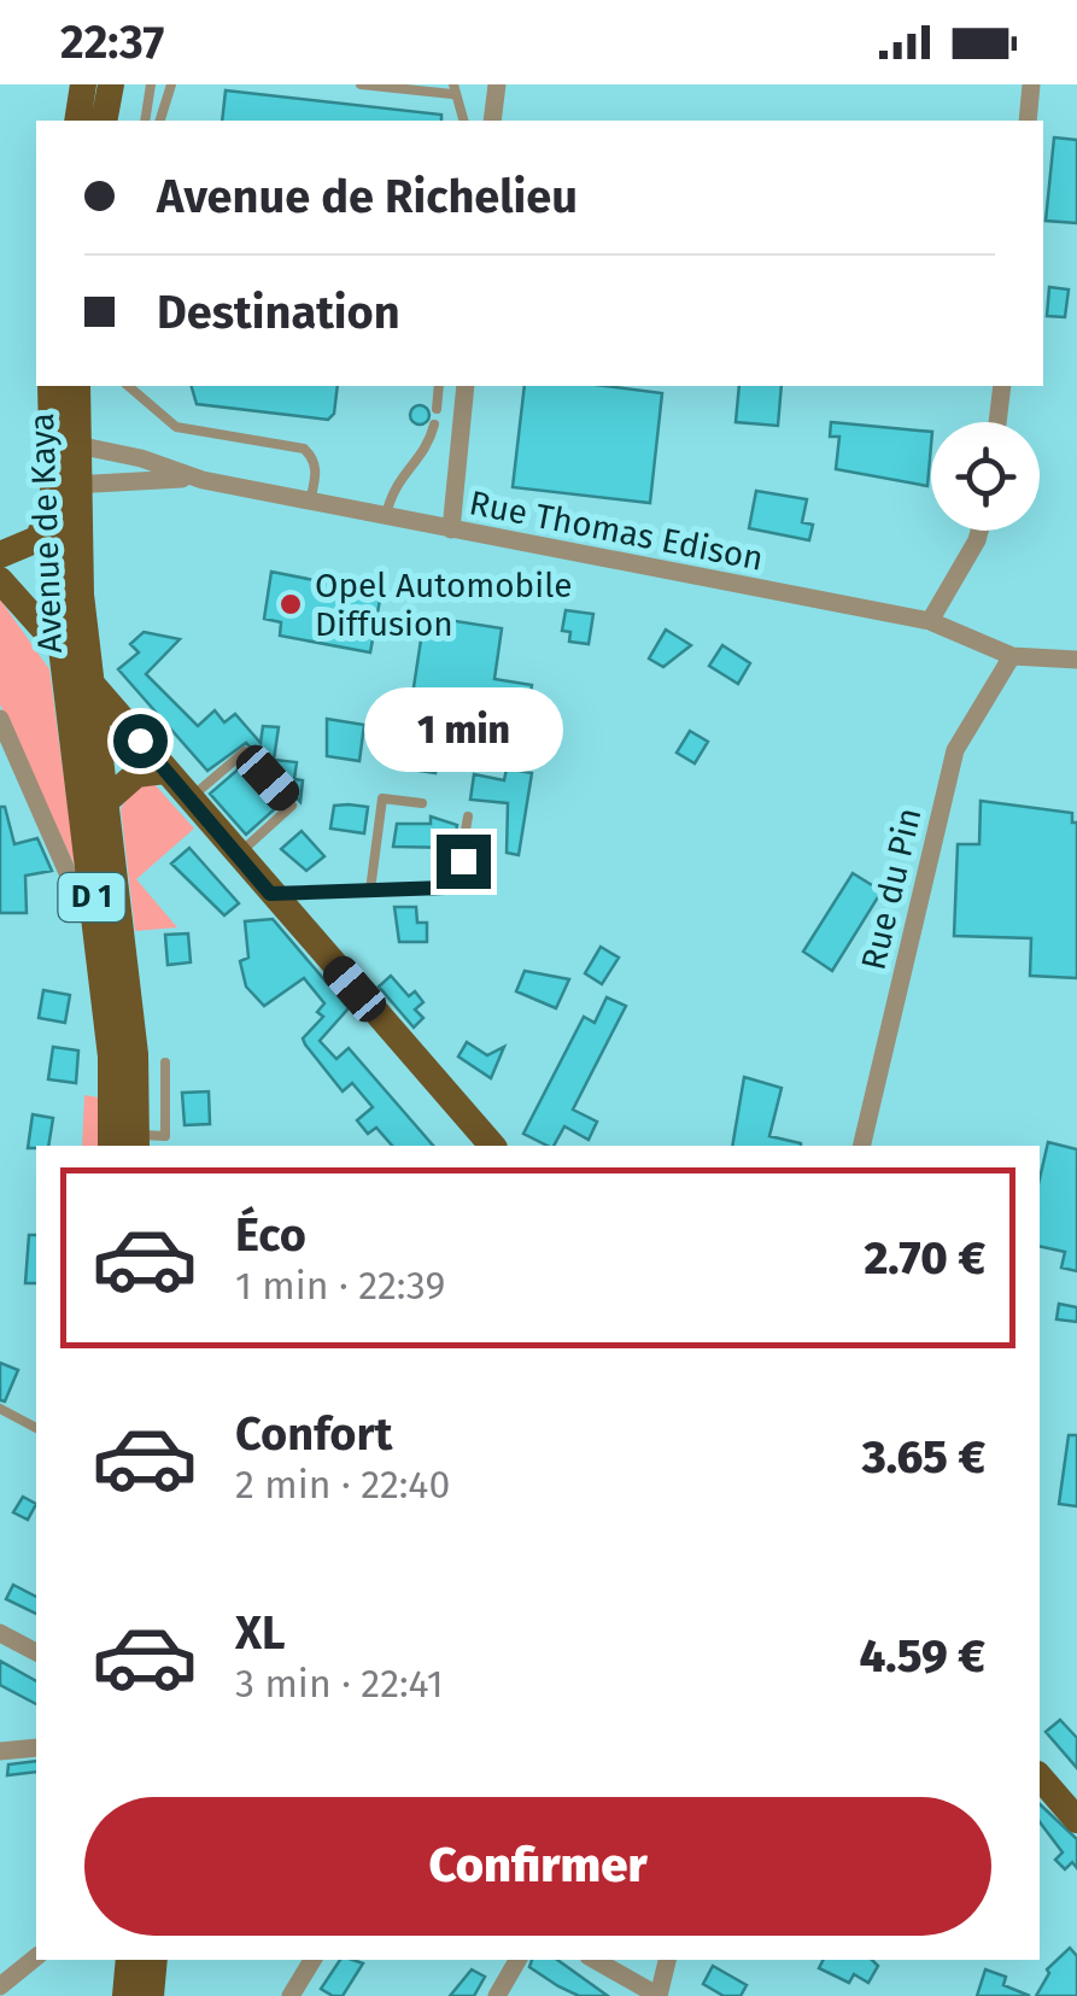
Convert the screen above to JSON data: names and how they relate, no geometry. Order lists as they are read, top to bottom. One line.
{"streets":{"main road":["Avenue de Kaya","D 1"],"street":["Rue Thomas Edison","Rue du Pin"]},"crossings":[["Rue Thomas Edison","Avenue de Kaya"],["Rue Thomas Edison","Rue du Pin"],["Avenue de Kaya","D 1"]],"places":["Opel Automobile Diffusion"],"page":{"status":"22:37","banner":["Avenue de Richelieu","Destination"],"bubble":"1 min","list":[{"name":"Éco","note":"1 min · 22:39","value":"2.70 €"},{"name":"Confort","note":"2 min · 22:40","value":"3.65 €"},{"name":"XL","note":"3 min · 22:41","value":"4.59 €"}],"buttons":"Confirmer"}}
